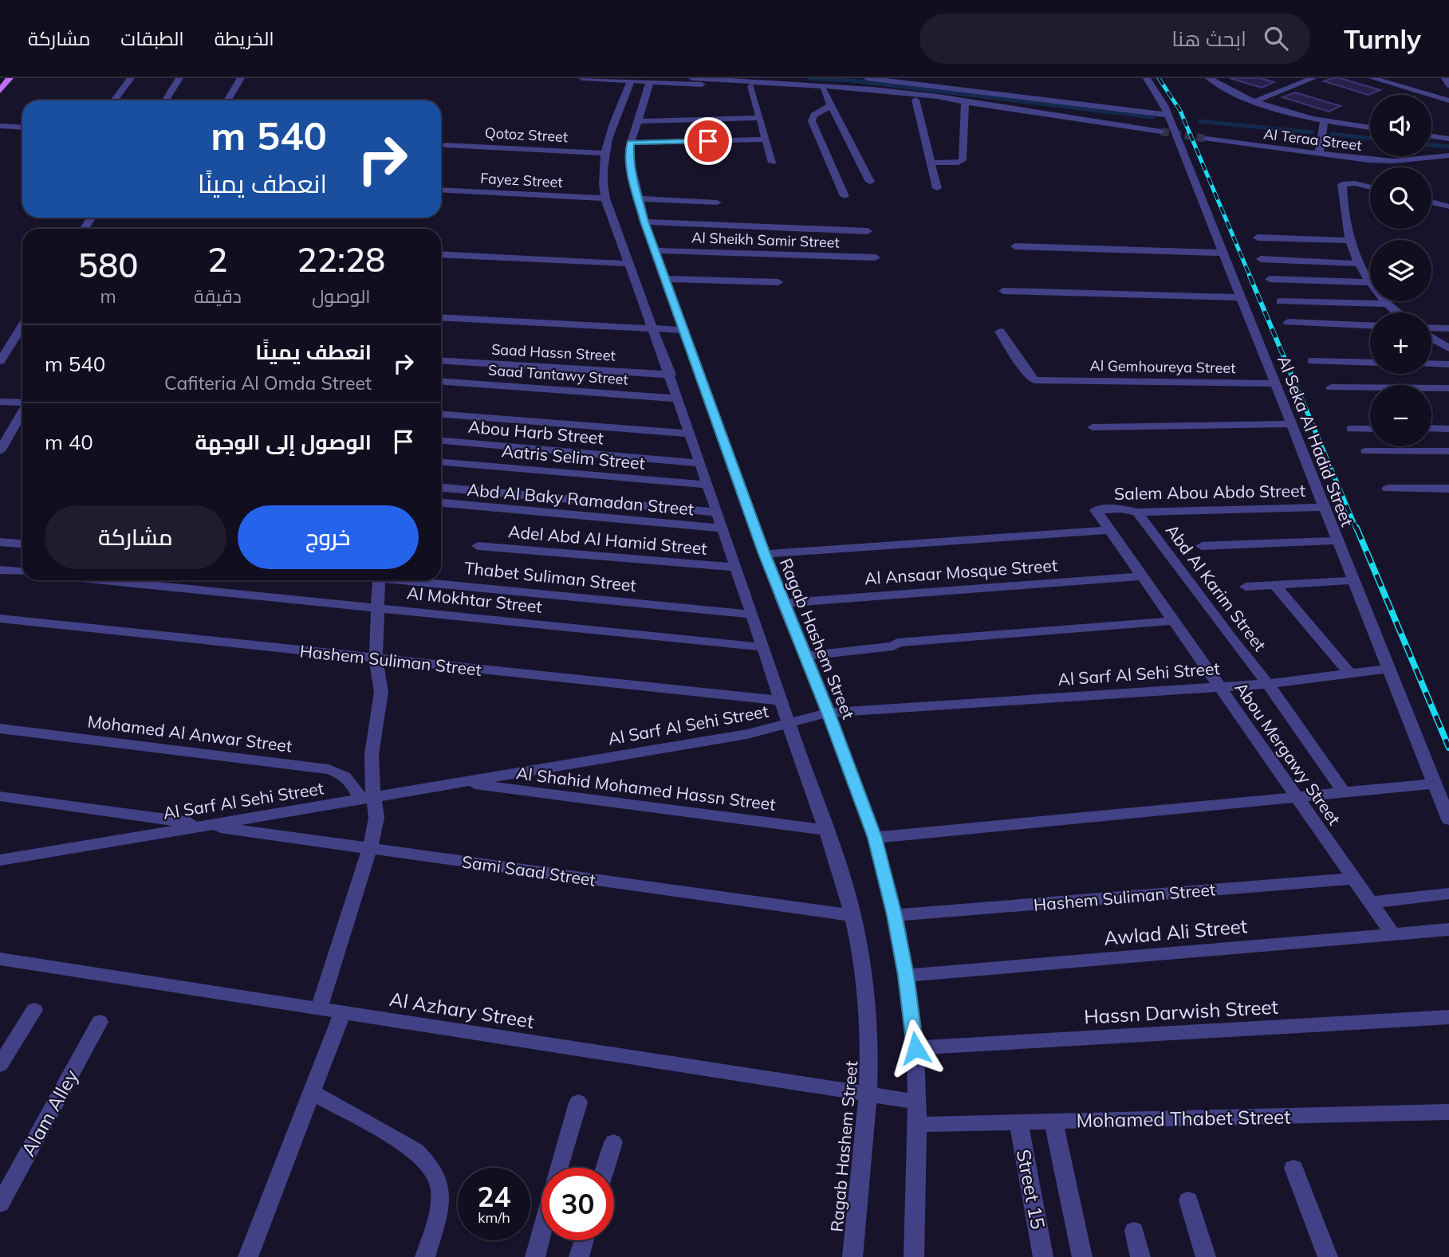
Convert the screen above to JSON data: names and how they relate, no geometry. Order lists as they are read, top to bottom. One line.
{"streets":{"street":["Qotoz Street","Al Teraa Street","Fayez Street","Al Sheikh Samir Street","Saad Hassn Street","Al Gemhoureya Street","Saad Tantawy Street","Abou Harb Street","Al Seka Al Hadid Street","Aatris Selim Street","Salem Abou Abdo Street","Abd Al Baky Ramadan Street","Adel Abd Al Hamid Street","Al Ansaar Mosque Street","Thabet Suliman Street","Abd Al Karim Street","Al Mokhtar Street","Ragab Hashem Street","Hashem Suliman Street","Al Sarf Al Sehi Street","Mohamed Al Anwar Street","Abou Mergawy Street","Al Shahid Mohamed Hassn Street","Sami Saad Street","Awlad Ali Street","Al Azhary Street","Hassn Darwish Street","Alam Alley","Mohamed Thabet Street","Street 15"]},"crossings":[["Qotoz Street","Ragab Hashem Street"],["Fayez Street","Ragab Hashem Street"],["Al Sheikh Samir Street","Ragab Hashem Street"],["Saad Hassn Street","Ragab Hashem Street"],["Al Gemhoureya Street","Al Seka Al Hadid Street"],["Saad Tantawy Street","Ragab Hashem Street"],["Abou Harb Street","Ragab Hashem Street"],["Al Seka Al Hadid Street","Salem Abou Abdo Street"],["Al Seka Al Hadid Street","Al Sarf Al Sehi Street"],["Aatris Selim Street","Ragab Hashem Street"],["Salem Abou Abdo Street","Abd Al Karim Street"],["Salem Abou Abdo Street","Abou Mergawy Street"],["Abd Al Baky Ramadan Street","Ragab Hashem Street"],["Adel Abd Al Hamid Street","Ragab Hashem Street"],["Al Ansaar Mosque Street","Ragab Hashem Street"],["Al Ansaar Mosque Street","Abou Mergawy Street"],["Thabet Suliman Street","Ragab Hashem Street"],["Abd Al Karim Street","Al Sarf Al Sehi Street"],["Al Mokhtar Street","Ragab Hashem Street"],["Ragab Hashem Street","Hashem Suliman Street"],["Ragab Hashem Street","Al Sarf Al Sehi Street"],["Ragab Hashem Street","Al Shahid Mohamed Hassn Street"],["Ragab Hashem Street","Sami Saad Street"],["Ragab Hashem Street","Awlad Ali Street"],["Ragab Hashem Street","Al Azhary Street"],["Ragab Hashem Street","Hassn Darwish Street"],["Ragab Hashem Street","Mohamed Thabet Street"],["Hashem Suliman Street","Abou Mergawy Street"],["Al Sarf Al Sehi Street","Mohamed Al Anwar Street"],["Al Sarf Al Sehi Street","Abou Mergawy Street"],["Al Sarf Al Sehi Street","Al Shahid Mohamed Hassn Street"],["Al Sarf Al Sehi Street","Sami Saad Street"],["Abou Mergawy Street","Awlad Ali Street"],["Mohamed Thabet Street","Street 15"]],"page":{"header":"Turnly","search":"ابحث هنا","nav":["الخريطة","الطبقات","مشاركة"],"map_buttons":["+","−"],"turn":["540 m","انعطف يمينًا"],"eta":["22:28","الوصول","2","دقيقة","580","m"],"list":[{"name":"انعطف يمينًا","note":"Cafiteria Al Omda Street","value":"540 m"},{"name":"الوصول إلى الوجهة","value":"40 m"}],"buttons":["خروج","مشاركة"],"speed":"24 km/h","limit":"30"}}
